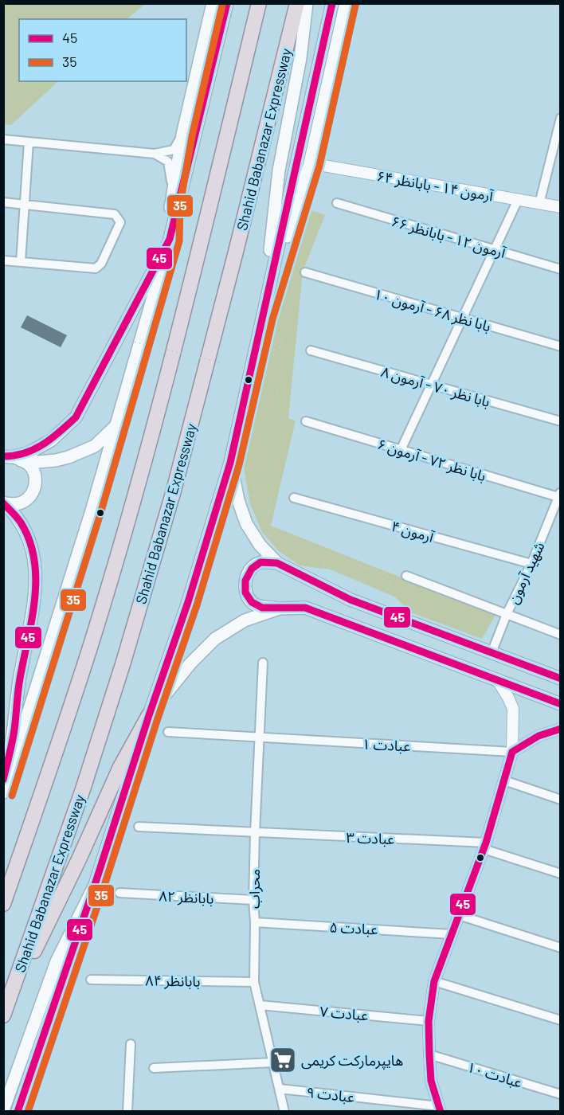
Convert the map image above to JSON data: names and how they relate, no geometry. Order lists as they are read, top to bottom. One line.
{"streets":{"highway":["Shahid Babanazar Expressway"],"street":["آرمون ۱۴ - بابانظر ۶۴","آرمون ۱۲ - بابانظر ۶۶","بابا نظر ۶۸ - آرمون ۱۰","بابا نظر ۷۰ - آرمون ۸","بابا نظر ۷۲ - آرمون ۶","آرمون ۴","شهید آرمون","عبادت ۱","عبادت ۳","محراب","بابانظر ۸۲","عبادت ۵","بابانظر ۸۴","عبادت ۷","عبادت ۱۰","عبادت ۹"]},"crossings":[["بابا نظر ۷۲ - آرمون ۶","شهید آرمون"],["آرمون ۴","شهید آرمون"],["عبادت ۱","محراب"],["عبادت ۳","محراب"],["محراب","بابانظر ۸۲"],["محراب","عبادت ۵"],["محراب","بابانظر ۸۴"],["محراب","عبادت ۷"],["محراب","عبادت ۹"]],"places":{"supermarket":["هایپرمارکت کریمی"]},"lines":["transit line 45","transit line 35"],"legend":["45","35"]}
